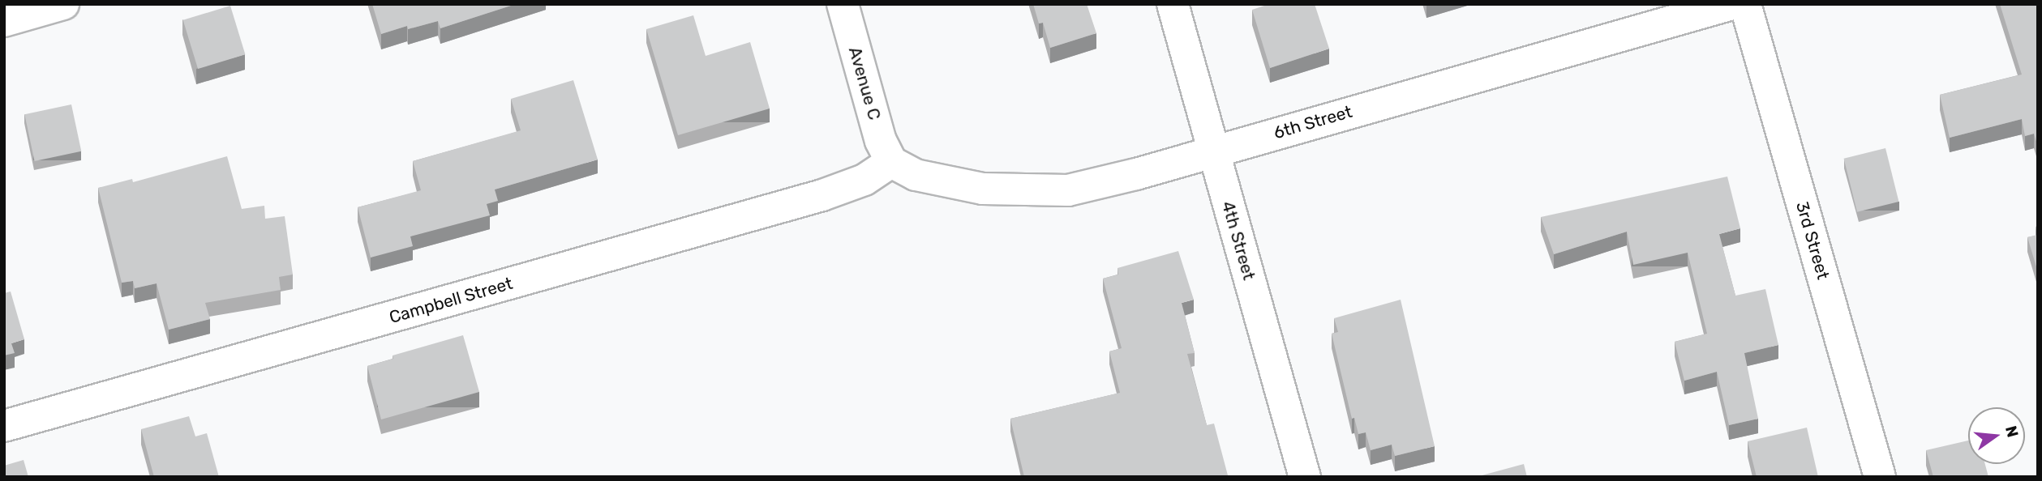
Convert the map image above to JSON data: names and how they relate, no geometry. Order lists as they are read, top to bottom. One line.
{"streets":{"street":["Avenue C","6th Street","4th Street","3rd Street","Campbell Street"]},"crossings":[["Avenue C","6th Street"],["Avenue C","Campbell Street"],["6th Street","4th Street"],["6th Street","Campbell Street"]],"north":"right"}
